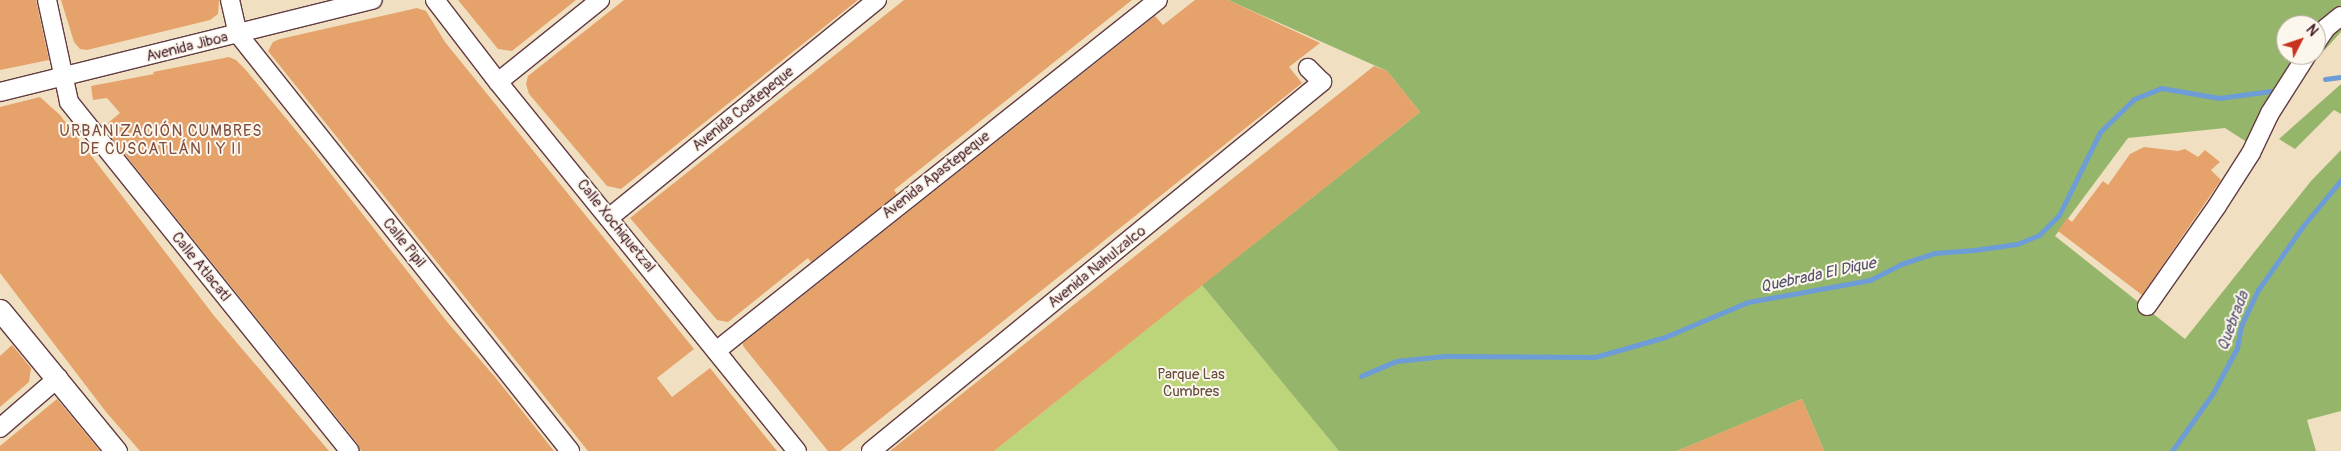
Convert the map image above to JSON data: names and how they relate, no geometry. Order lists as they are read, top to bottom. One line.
{"streets":{"street":["Avenida Jiboa","Avenida Coatepeque","Avenida Apastepeque","Calle Xochiquetzal","Calle Pipil","Calle Atlacatl","Avenida Nahulzalco"]},"crossings":[["Avenida Jiboa","Calle Pipil"],["Avenida Jiboa","Calle Atlacatl"],["Avenida Coatepeque","Calle Xochiquetzal"],["Avenida Apastepeque","Calle Xochiquetzal"]],"districts":["URBANIZACIÓN CUMBRES DE CUSCATLÁN I Y II"],"water":["Quebrada El Dique","Quebrada"],"parks":["Parque Las Cumbres"],"north":"top right"}
